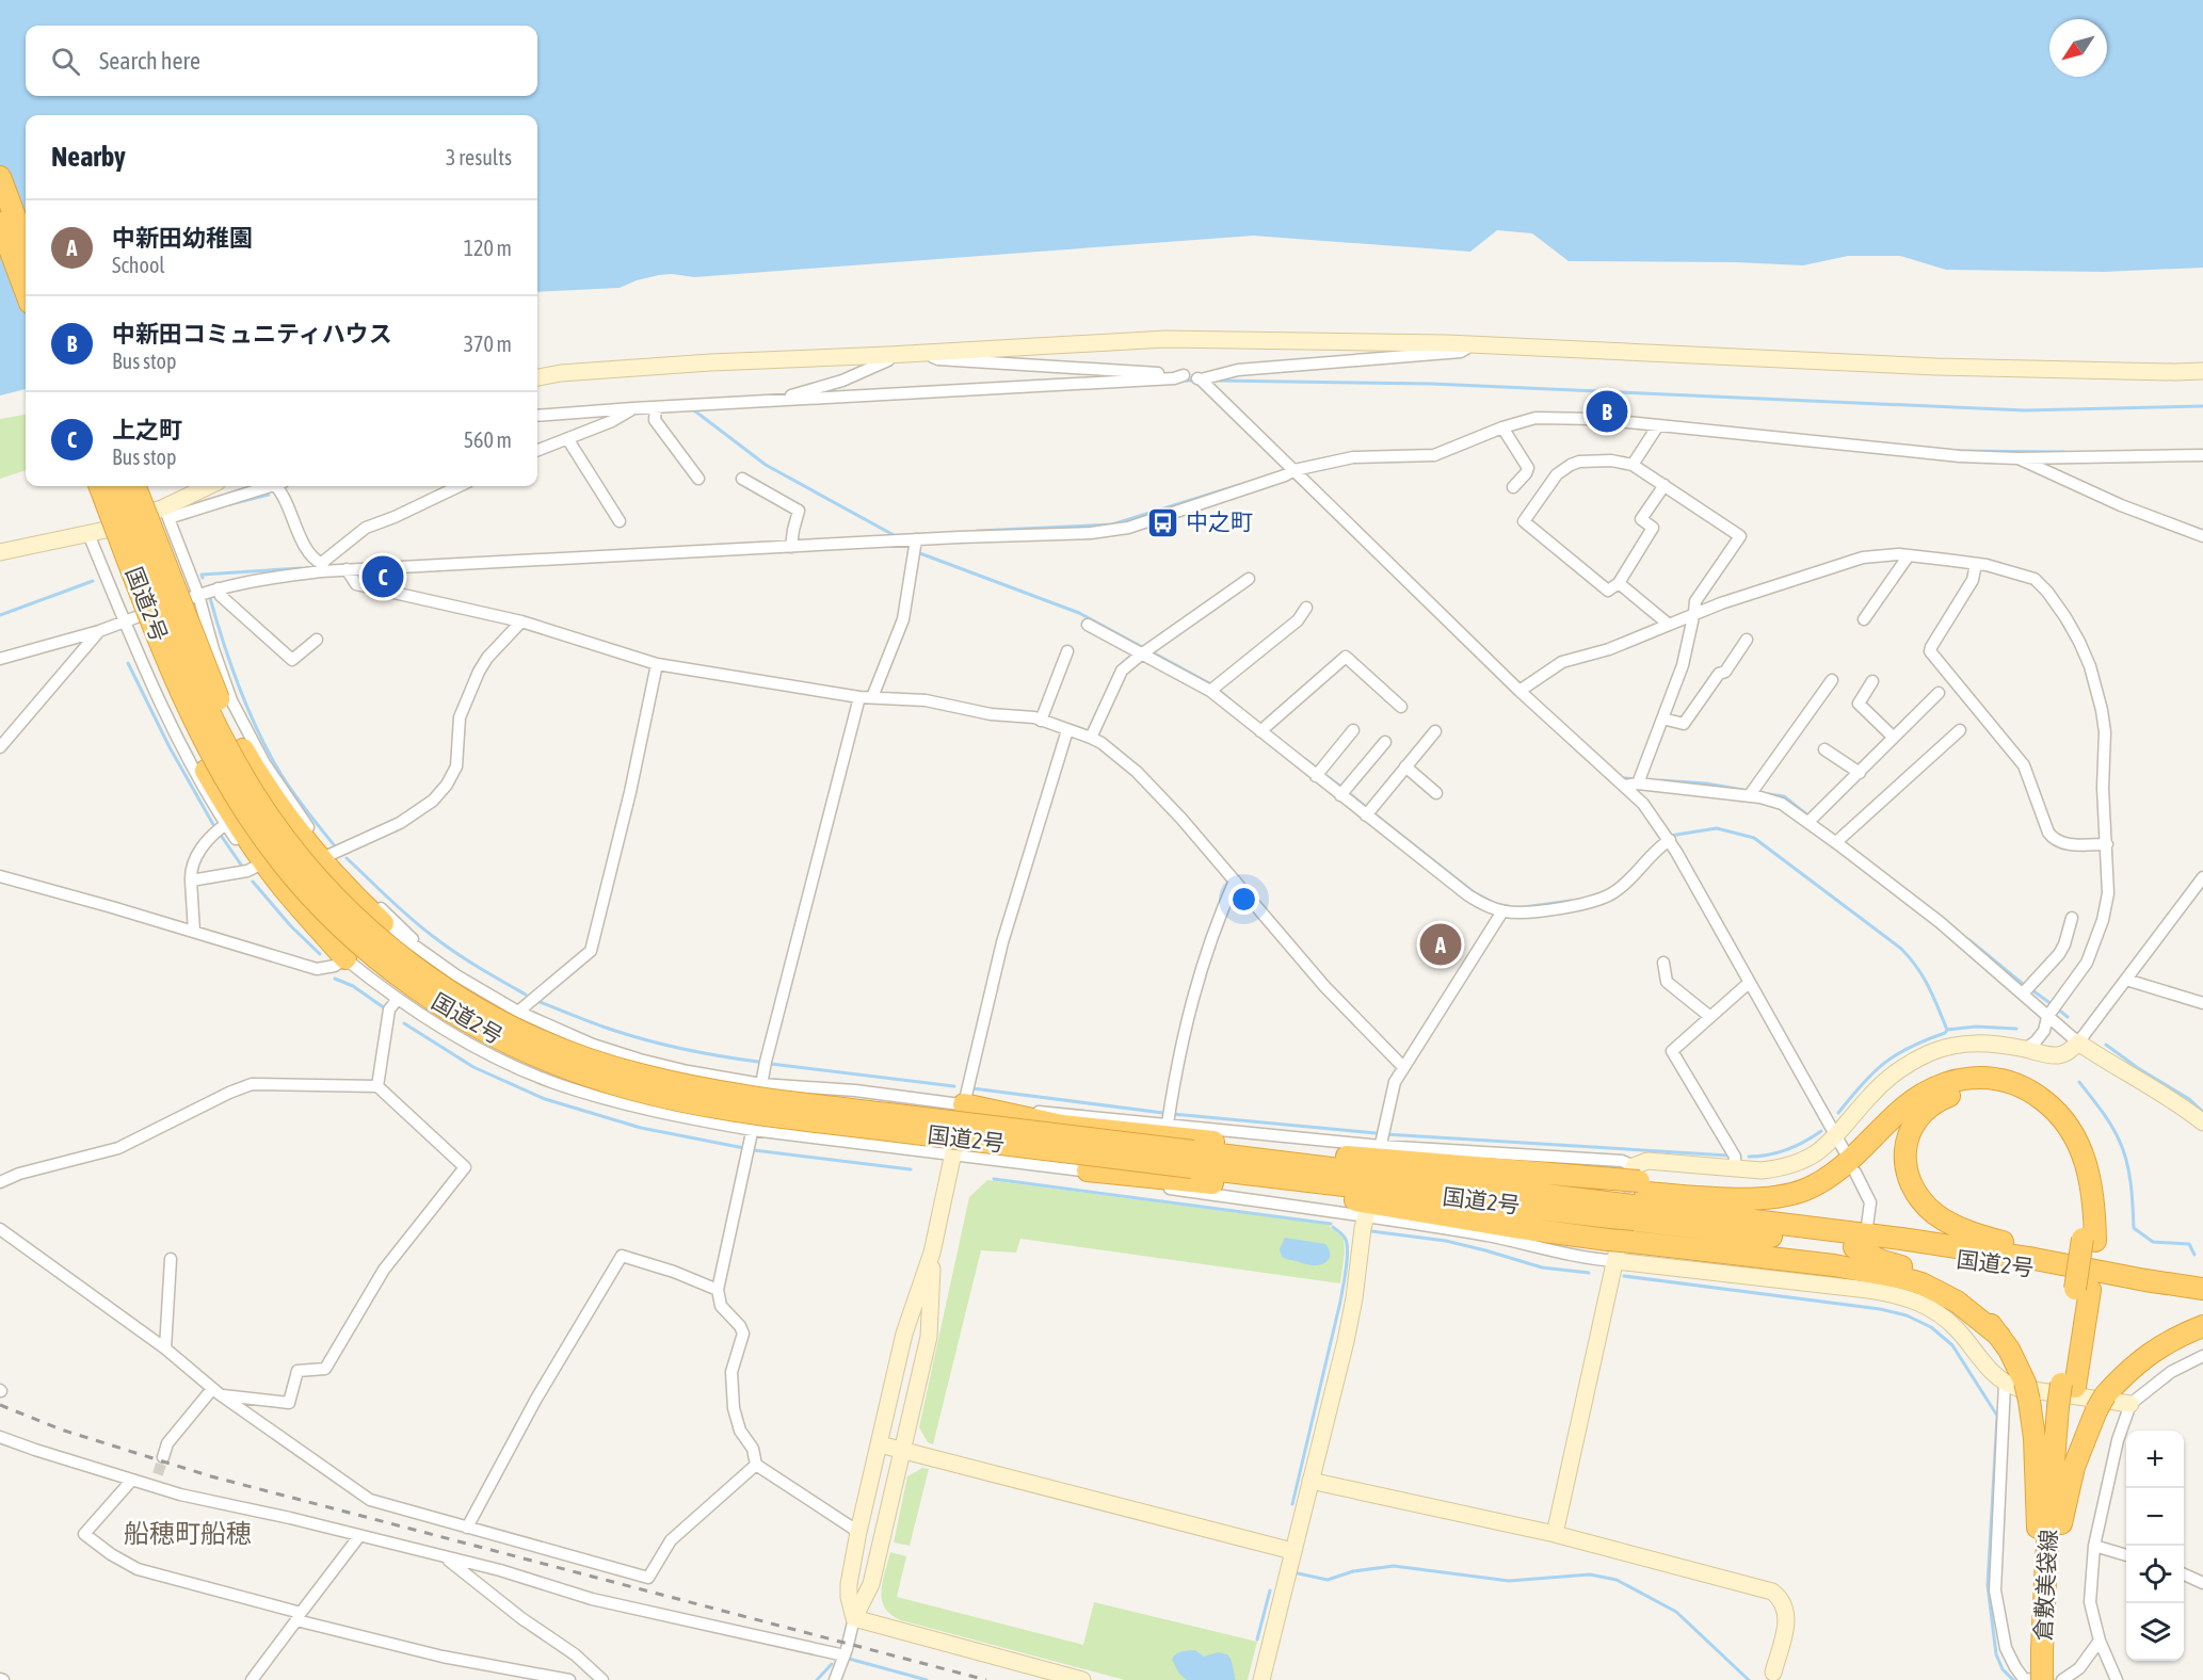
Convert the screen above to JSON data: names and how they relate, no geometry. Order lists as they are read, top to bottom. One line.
{"streets":{"highway":["国道2号","倉敷美袋線"]},"districts":["船穂町船穂"],"places":{"bus stop":["中之町"]},"north":"bottom left","page":{"search":"Search here","heading":["Nearby","3 results"],"list":[{"mark":"A","name":"中新田幼稚園","note":"School","value":"120 m"},{"mark":"B","name":"中新田コミュニティハウス","note":"Bus stop","value":"370 m"},{"mark":"C","name":"上之町","note":"Bus stop","value":"560 m"}],"pins":["B","C","A"],"map_buttons":["+","−"]}}
